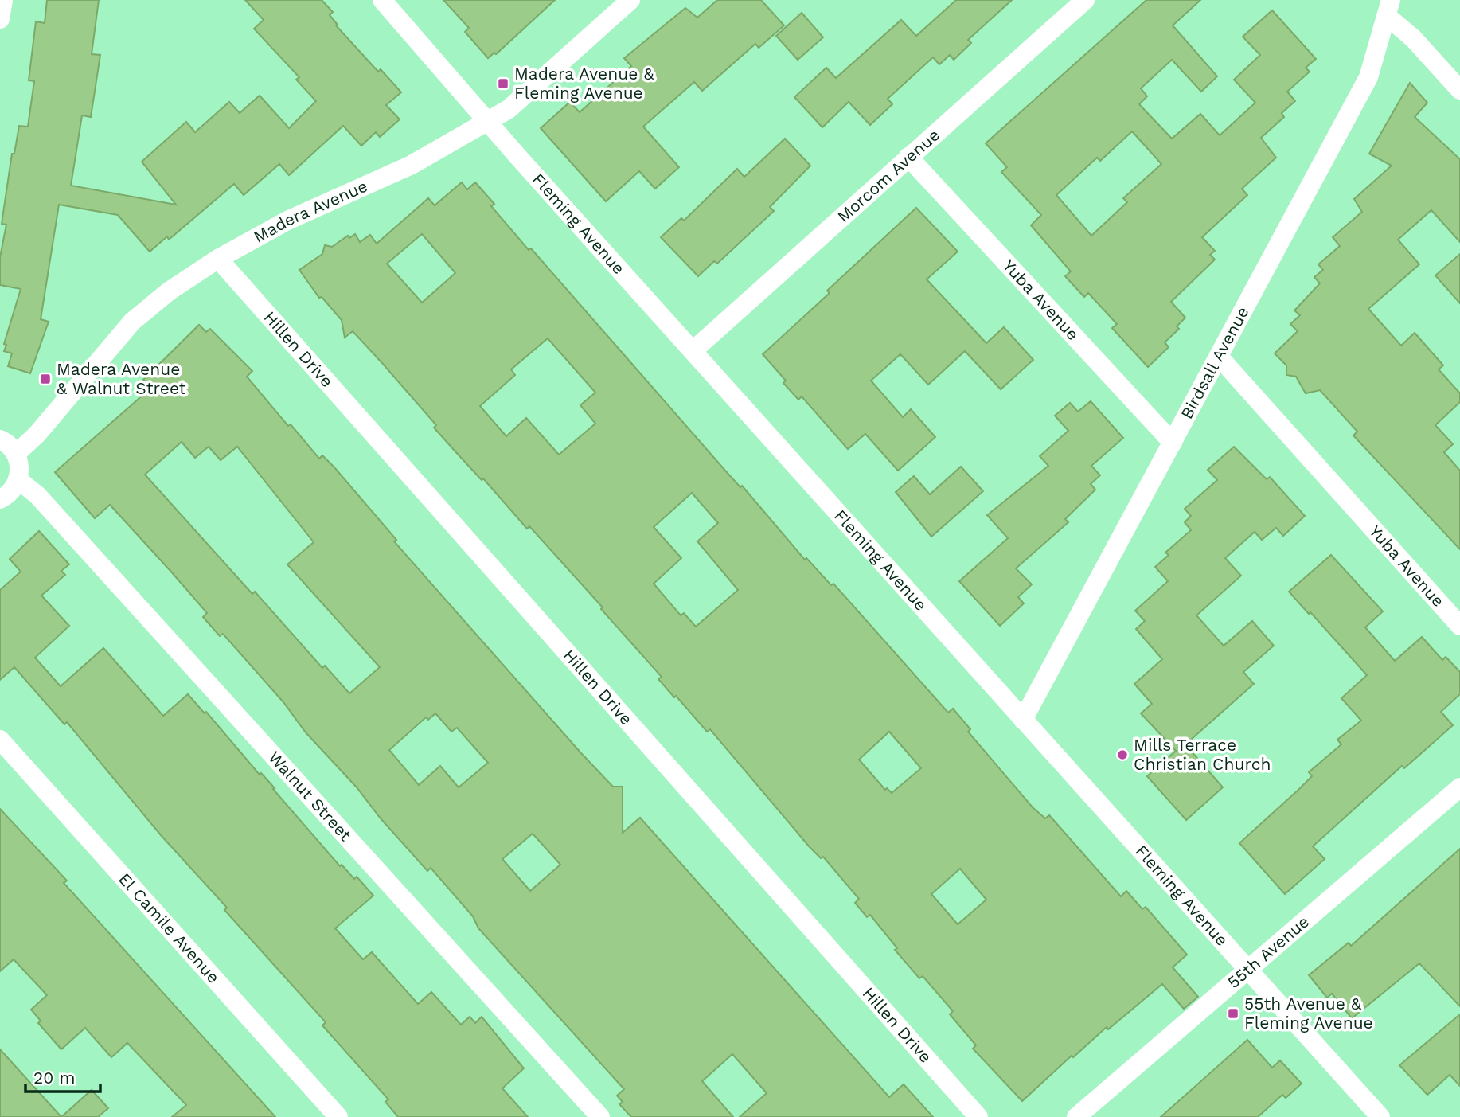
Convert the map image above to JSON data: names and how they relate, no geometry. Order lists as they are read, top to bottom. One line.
{"streets":{"street":["Morcom Avenue","Madera Avenue","Fleming Avenue","Yuba Avenue","Hillen Drive","Birdsall Avenue","Walnut Street","El Camile Avenue","55th Avenue"]},"crossings":[["Morcom Avenue","Fleming Avenue"],["Morcom Avenue","Yuba Avenue"],["Madera Avenue","Fleming Avenue"],["Madera Avenue","Hillen Drive"],["Fleming Avenue","Birdsall Avenue"],["Fleming Avenue","55th Avenue"],["Yuba Avenue","Birdsall Avenue"]],"places":{"transit":["Madera Avenue & Fleming Avenue","Madera Avenue & Walnut Street","55th Avenue & Fleming Avenue"],"other":["Mills Terrace Christian Church"]},"scale_bar":"20 m"}
